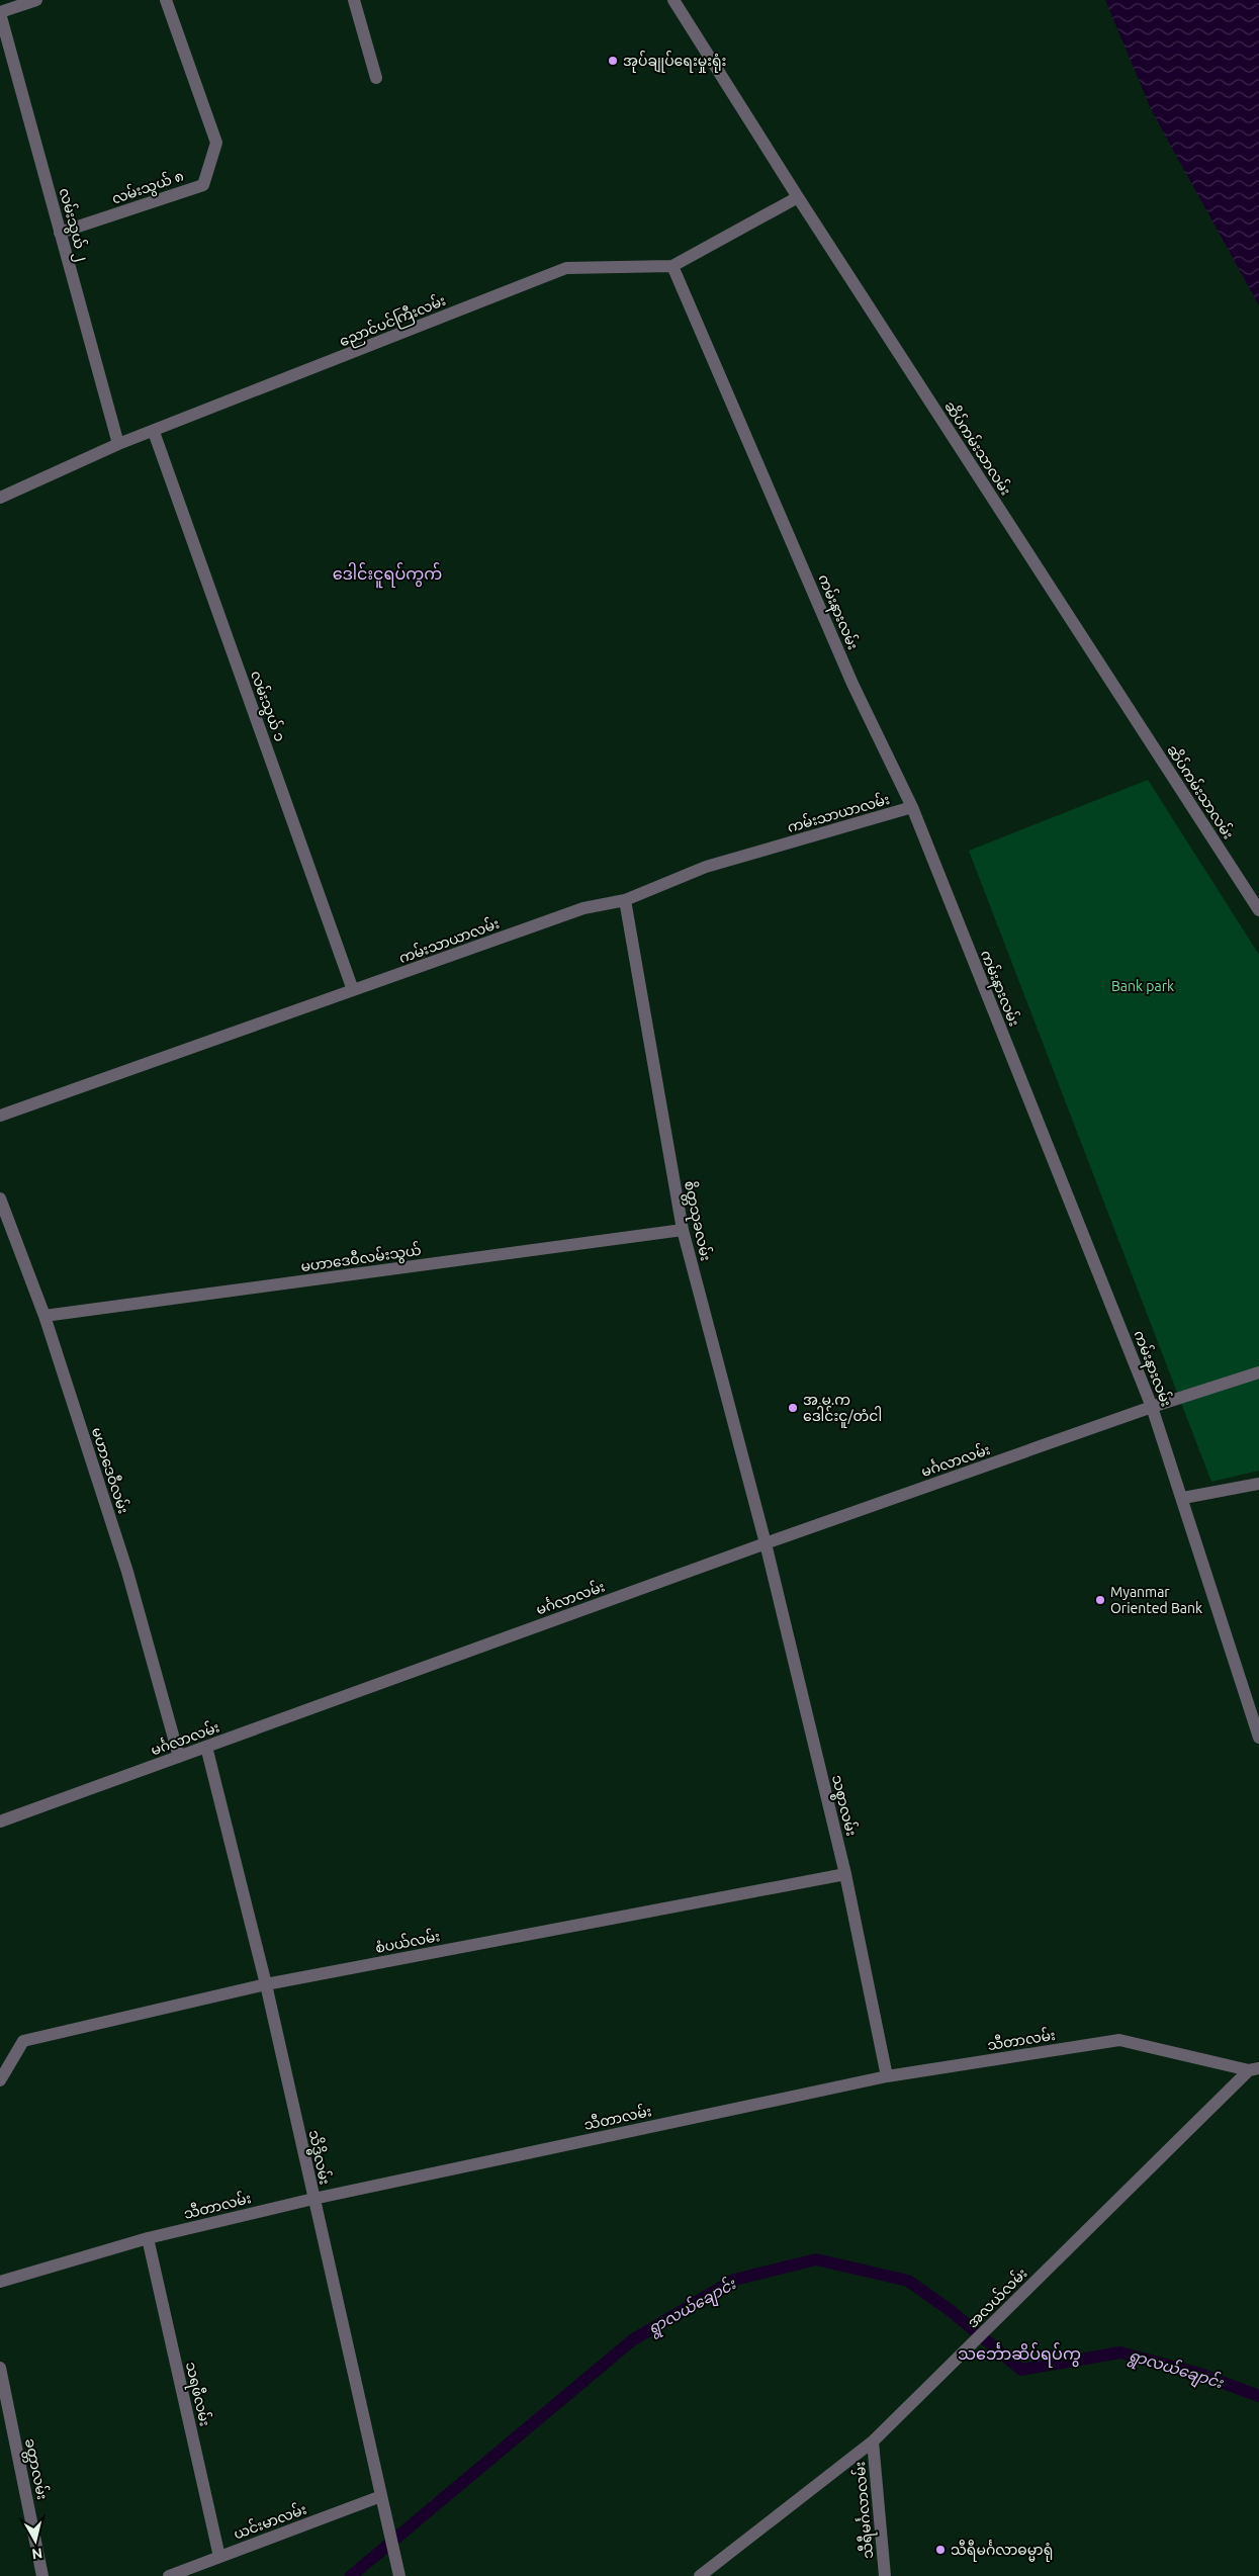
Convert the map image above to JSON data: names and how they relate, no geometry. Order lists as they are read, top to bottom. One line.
{"streets":{"street":["လမ်းသွယ် ၈","လမ်းသွယ် ၂","ညောင်ပင်ကြီးလမ်း","ဆိပ်ကမ်းသာလမ်း","ကမ်းနားလမ်း","လမ်းသွယ် ၁","ကမ်းသာယာလမ်း","စိတ္တသုခလမ်း","မဟာဒေဝီလမ်းသွယ်","မင်္ဂလာလမ်း","မဟာဒေဝီလမ်း","သစ္စာလမ်း","စံပယ်လမ်း","သီတာလမ်း","သိဒ္ဓိလမ်း","အလယ်လမ်း","သရဖီလမ်း","ခတ္တာလမ်း","သီရီမင်္ဂလာလမ်း","ယင်းမာလမ်း"]},"crossings":[["လမ်းသွယ် ၈","လမ်းသွယ် ၂"],["လမ်းသွယ် ၂","ညောင်ပင်ကြီးလမ်း"],["ညောင်ပင်ကြီးလမ်း","ဆိပ်ကမ်းသာလမ်း"],["ညောင်ပင်ကြီးလမ်း","ကမ်းနားလမ်း"],["ညောင်ပင်ကြီးလမ်း","လမ်းသွယ် ၁"],["ကမ်းနားလမ်း","ကမ်းသာယာလမ်း"],["ကမ်းနားလမ်း","မင်္ဂလာလမ်း"],["လမ်းသွယ် ၁","ကမ်းသာယာလမ်း"],["ကမ်းသာယာလမ်း","စိတ္တသုခလမ်း"],["စိတ္တသုခလမ်း","မဟာဒေဝီလမ်းသွယ်"],["စိတ္တသုခလမ်း","မင်္ဂလာလမ်း"],["စိတ္တသုခလမ်း","သစ္စာလမ်း"],["မဟာဒေဝီလမ်းသွယ်","မဟာဒေဝီလမ်း"],["မင်္ဂလာလမ်း","မဟာဒေဝီလမ်း"],["မင်္ဂလာလမ်း","သစ္စာလမ်း"],["မင်္ဂလာလမ်း","သိဒ္ဓိလမ်း"],["သစ္စာလမ်း","စံပယ်လမ်း"],["သစ္စာလမ်း","သီတာလမ်း"],["စံပယ်လမ်း","သိဒ္ဓိလမ်း"],["သီတာလမ်း","သိဒ္ဓိလမ်း"],["သီတာလမ်း","အလယ်လမ်း"],["သီတာလမ်း","သရဖီလမ်း"],["သိဒ္ဓိလမ်း","ယင်းမာလမ်း"],["အလယ်လမ်း","သီရီမင်္ဂလာလမ်း"],["သရဖီလမ်း","ယင်းမာလမ်း"]],"districts":["ဒေါင်းငူရပ်ကွက်","သင်္ဘောဆိပ်ရပ်ကွ"],"water":["ရွာလယ်ချောင်း"],"parks":["Bank park"],"places":["အုပ်ချုပ်ရေးမှုးရုံး","အ.မ.က ဒေါင်းငူ/တံငါ","Myanmar Oriented Bank","သီရီမင်္ဂလာဓမ္မာရုံ"],"north":"bottom"}
